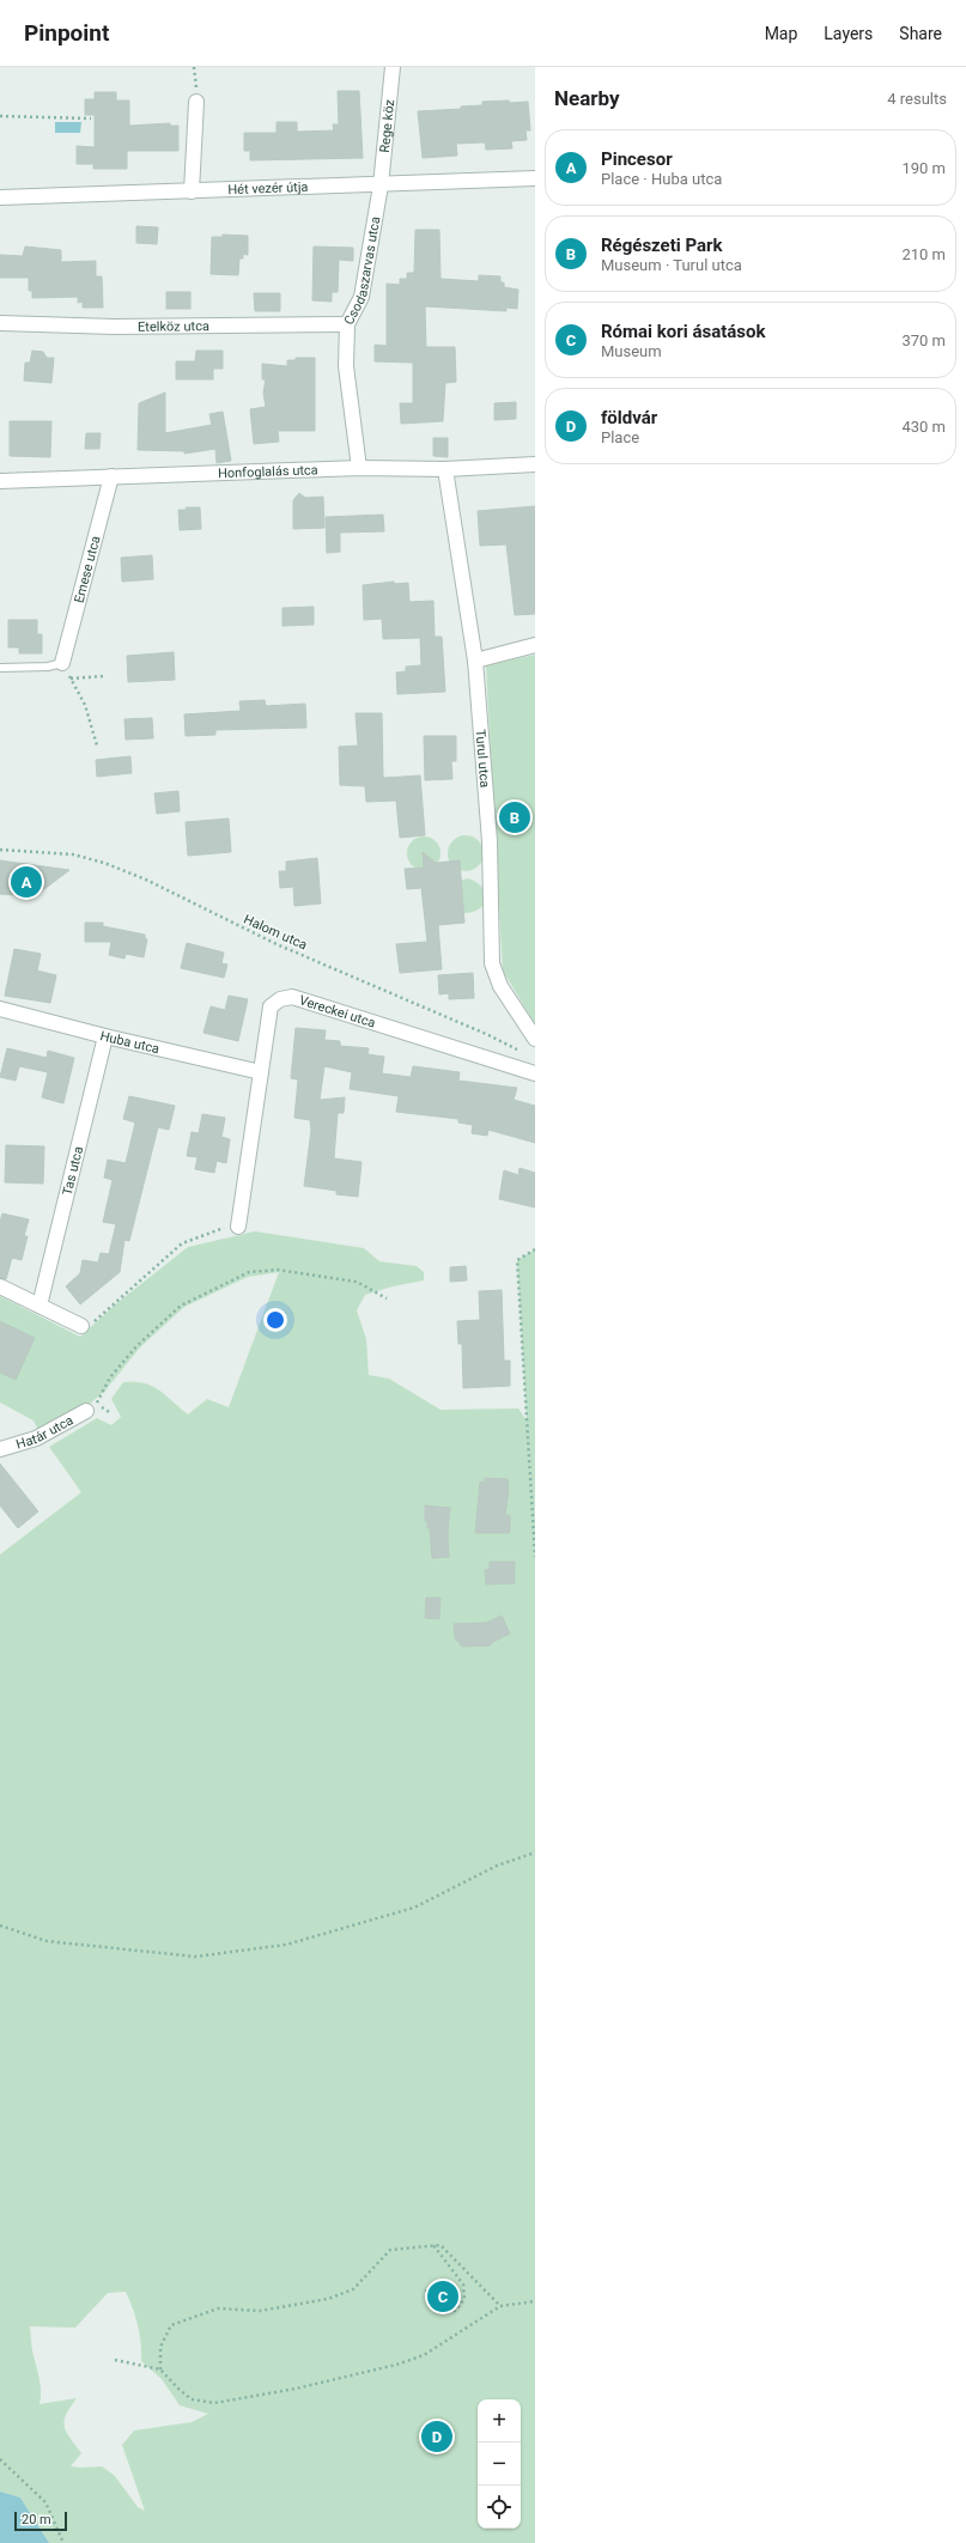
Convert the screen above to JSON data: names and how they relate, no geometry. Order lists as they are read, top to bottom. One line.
{"streets":{"street":["Rege köz","Hét vezér útja","Csodaszarvas utca","Etelköz utca","Honfoglalás utca","Emese utca","Turul utca","Vereckei utca","Huba utca","Tas utca","Határ utca"],"path":["Halom utca"]},"crossings":[["Rege köz","Hét vezér útja"],["Rege köz","Csodaszarvas utca"],["Hét vezér útja","Csodaszarvas utca"],["Csodaszarvas utca","Etelköz utca"],["Csodaszarvas utca","Honfoglalás utca"],["Honfoglalás utca","Emese utca"],["Honfoglalás utca","Turul utca"],["Vereckei utca","Huba utca"],["Huba utca","Tas utca"]],"scale_bar":"20 m","page":{"header":"Pinpoint","nav":["Map","Layers","Share"],"heading":["Nearby","4 results"],"list":[{"mark":"A","name":"Pincesor","note":"Place · Huba utca","value":"190 m"},{"mark":"B","name":"Régészeti Park","note":"Museum · Turul utca","value":"210 m"},{"mark":"C","name":"Római kori ásatások","note":"Museum","value":"370 m"},{"mark":"D","name":"földvár","note":"Place","value":"430 m"}],"pins":["B","A","C","D"],"map_buttons":["+","−"],"scale":"20 m"}}
